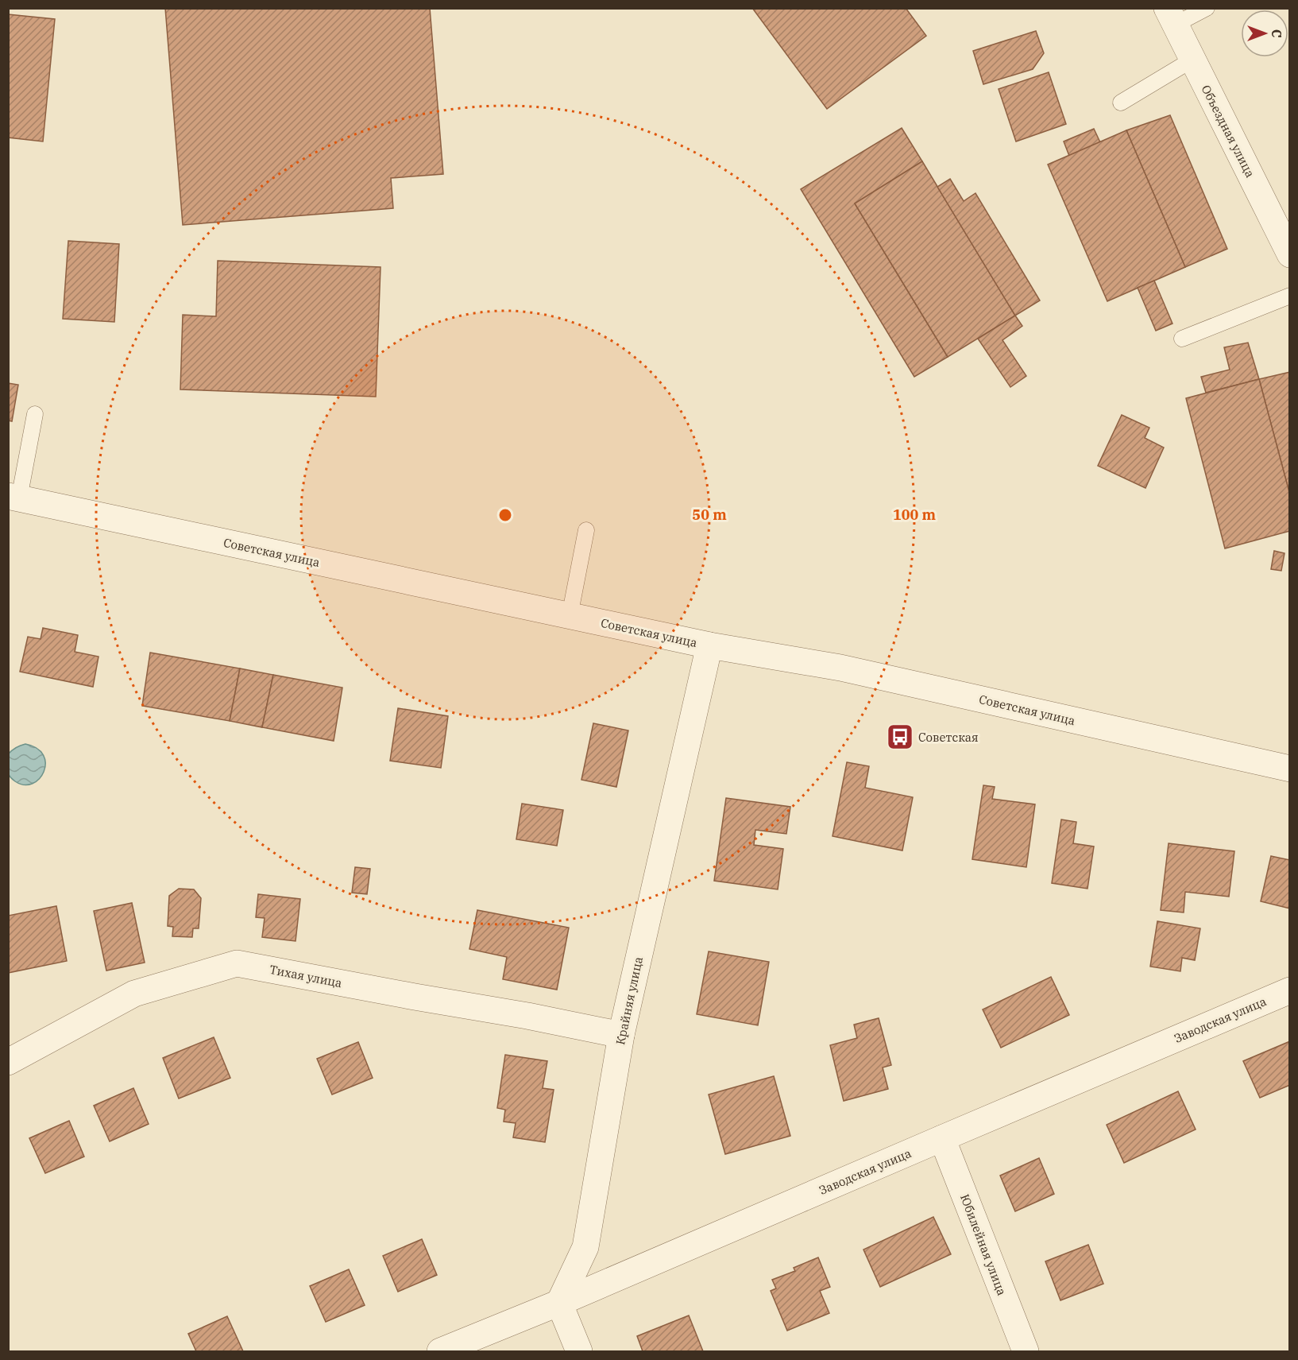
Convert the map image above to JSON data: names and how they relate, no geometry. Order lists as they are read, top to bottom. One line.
{"streets":{"street":["Объездная улица","Советская улица","Тихая улица","Крайняя улица","Заводская улица","Юбилейная улица"]},"crossings":[["Советская улица","Крайняя улица"],["Тихая улица","Крайняя улица"],["Крайняя улица","Заводская улица"],["Заводская улица","Юбилейная улица"]],"places":{"bus stop":["Советская"]},"north":"right","rings":["50 m","100 m"]}
